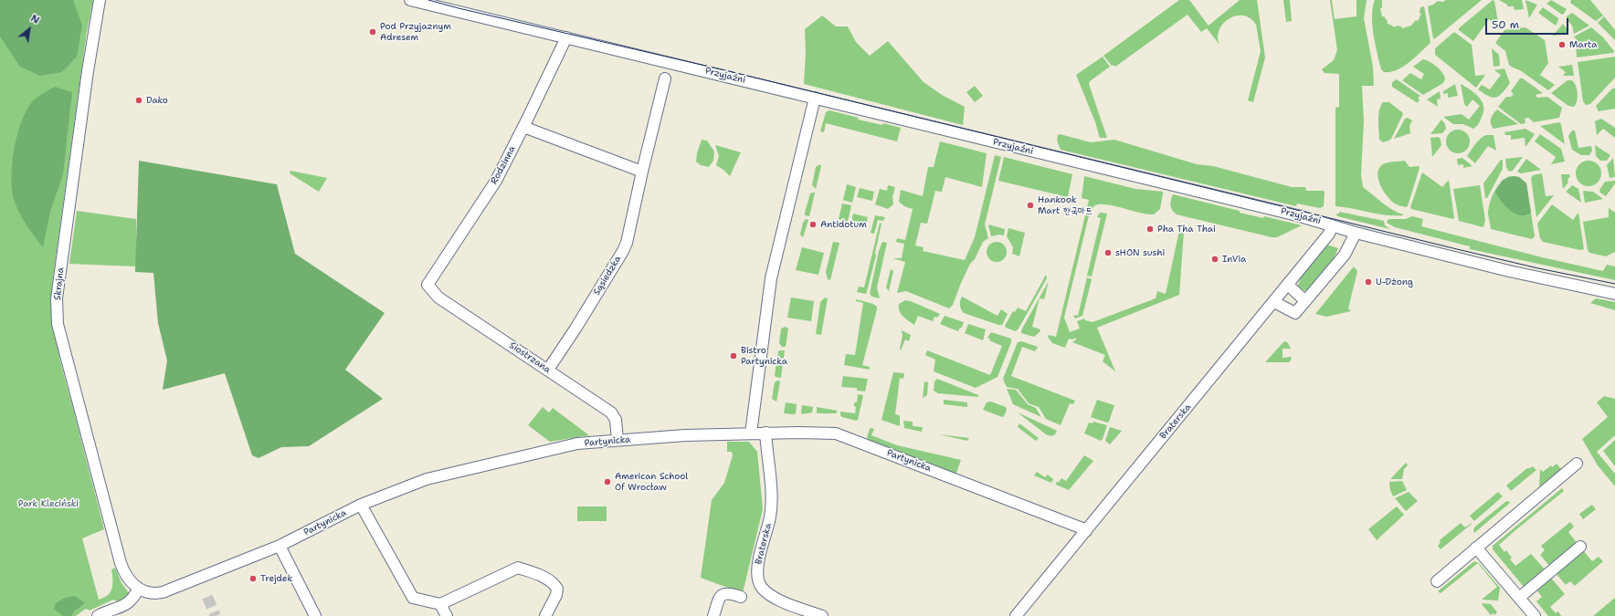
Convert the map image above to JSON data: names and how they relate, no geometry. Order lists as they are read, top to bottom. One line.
{"streets":{"street":["Przyjaźni","Rodzinna","Sąsiedzka","Skrajna","Siostrzana","Braterska","Partynicka"]},"crossings":[["Przyjaźni","Rodzinna"],["Przyjaźni","Braterska"],["Rodzinna","Siostrzana"],["Sąsiedzka","Siostrzana"],["Skrajna","Partynicka"],["Siostrzana","Partynicka"],["Braterska","Partynicka"]],"parks":["Park Kleciński"],"places":["Pod Przyjaznym Adresem","Marta","Dako","Hankook Mart 한국마트","Antidotum","Pha Tha Thai","sHON sushi","InVia","U-Dżong","Bistro Partynicka","American School Of Wrocław","Trejdek"],"scale_bar":"50 m","north":"top right"}
